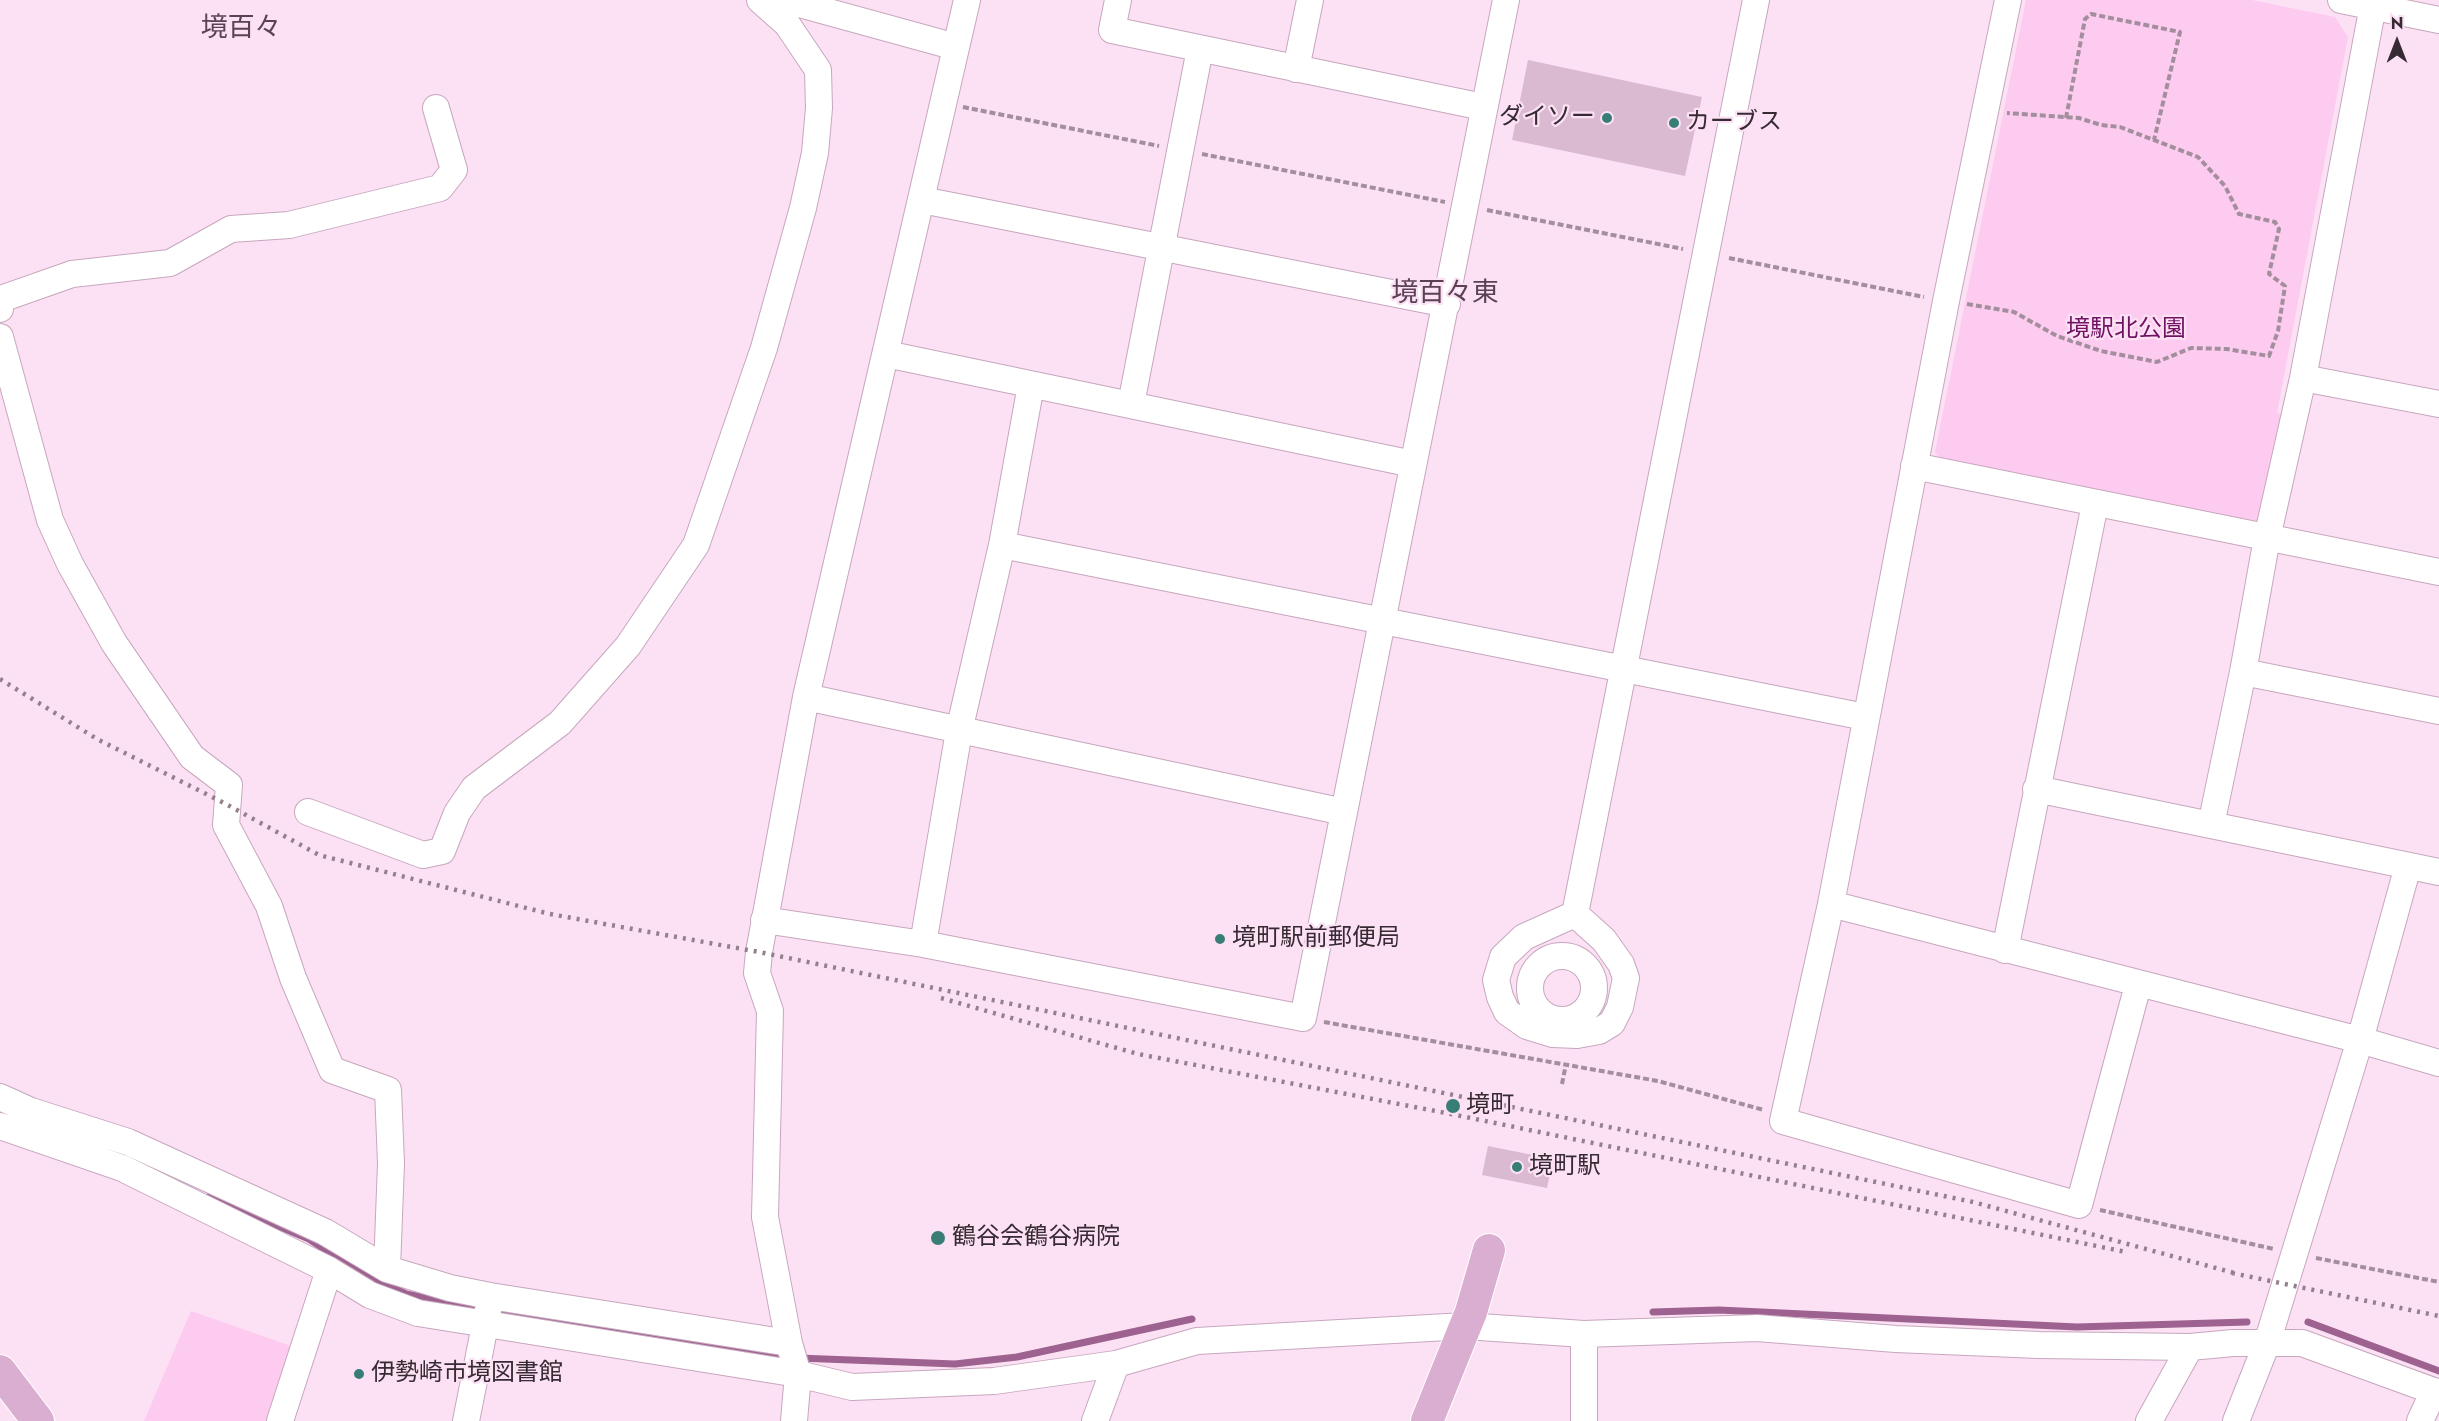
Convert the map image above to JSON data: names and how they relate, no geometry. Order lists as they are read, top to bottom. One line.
{"districts":["境百々","境百々東"],"parks":["境駅北公園"],"places":["ダイソー","カーブス","境町駅前郵便局","境町","境町駅","鶴谷会鶴谷病院","伊勢崎市境図書館"],"north":"top"}
